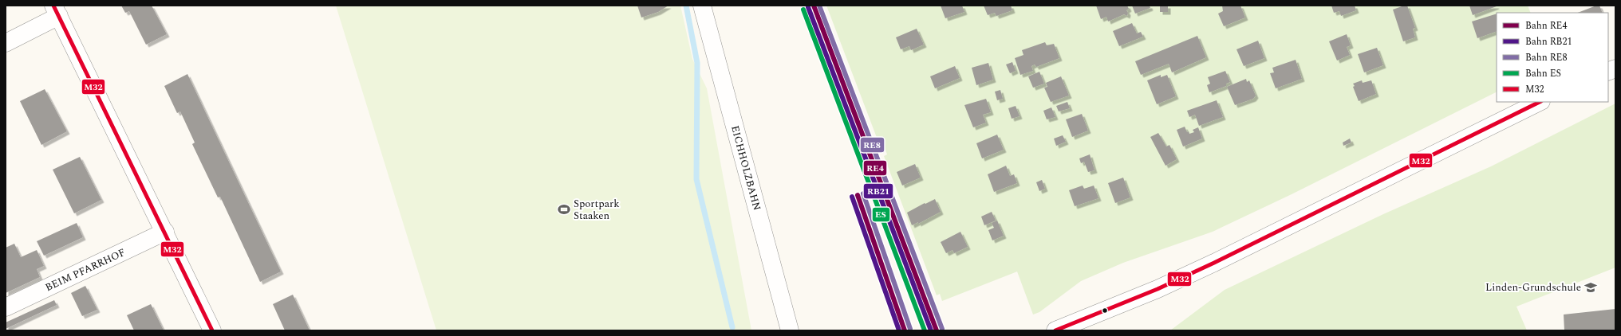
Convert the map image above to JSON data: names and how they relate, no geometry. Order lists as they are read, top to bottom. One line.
{"streets":{"street":["EICHHOLZBAHN","BEIM PFARRHOF"]},"places":{"sports":["Sportpark Staaken"],"school or university":["Linden-Grundschule"]},"lines":["rail line RE4","rail line RE8","transit line M32","rail line RB21","rail line ES"],"legend":["Bahn RE4","Bahn RB21","Bahn RE8","Bahn ES","M32"]}
